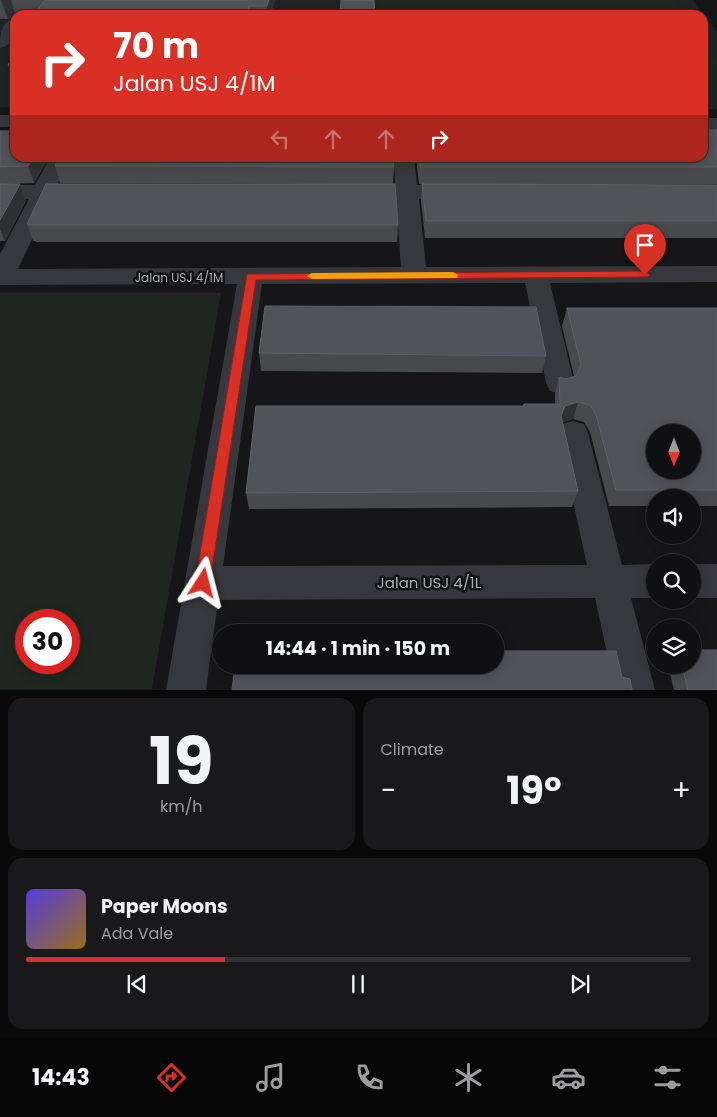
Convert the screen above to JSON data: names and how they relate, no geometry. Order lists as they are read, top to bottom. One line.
{"streets":{"street":["Jalan USJ 4/1M","Jalan USJ 4/1L"]},"north":"bottom","page":{"turn":["70 m","Jalan USJ 4/1M"],"limit":"30","trip":"14:44 · 1 min · 150 m","tile":[["19","km/h"],"Climate"],"heat":["−","19°","+"],"song":["Paper Moons","Ada Vale"],"tabs":"14:43"}}
